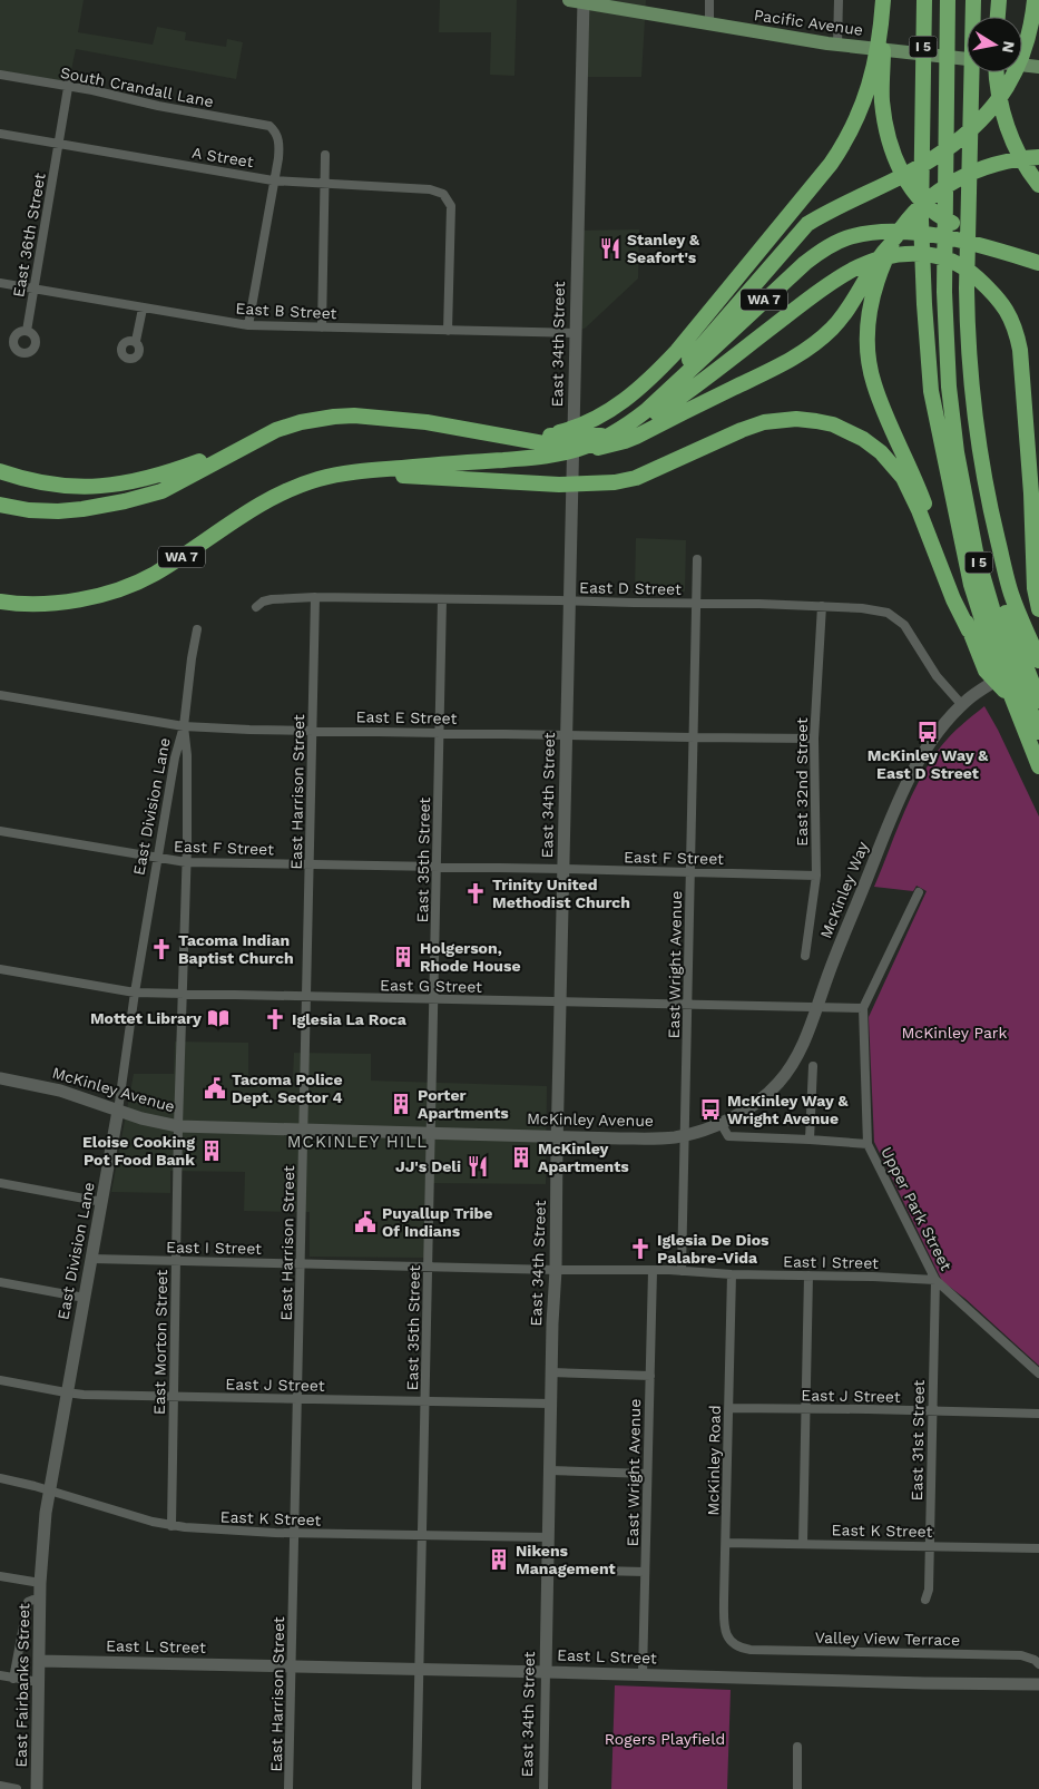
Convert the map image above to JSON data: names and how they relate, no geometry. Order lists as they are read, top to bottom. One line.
{"streets":{"highway":["I 5","WA 7"],"main road":["Pacific Avenue"],"street":["South Crandall Lane","A Street","East 36th Street","East B Street","East 34th Street","East D Street","East E Street","East 32nd Street","East Harrison Street","East Division Lane","East F Street","East 35th Street","McKinley Way","East Wright Avenue","East G Street","McKinley Avenue","Upper Park Street","East I Street","East Morton Street","East J Street","East 31st Street","McKinley Road","East K Street","Valley View Terrace","East L Street","East Fairbanks Street"]},"crossings":[["Pacific Avenue","East 34th Street"],["South Crandall Lane","A Street"],["South Crandall Lane","East 36th Street"],["A Street","East 36th Street"],["A Street","East B Street"],["East 36th Street","East B Street"],["East B Street","East 34th Street"],["East 34th Street","East D Street"],["East 34th Street","East E Street"],["East 34th Street","East F Street"],["East 34th Street","East G Street"],["East 34th Street","McKinley Avenue"],["East 34th Street","East I Street"],["East 34th Street","East J Street"],["East 34th Street","East K Street"],["East 34th Street","East L Street"],["East D Street","East 32nd Street"],["East D Street","East Harrison Street"],["East D Street","East 35th Street"],["East D Street","McKinley Way"],["East D Street","East Wright Avenue"],["East E Street","East 32nd Street"],["East E Street","East Harrison Street"],["East E Street","East Division Lane"],["East E Street","East 35th Street"],["East E Street","East Wright Avenue"],["East E Street","East Morton Street"],["East 32nd Street","East F Street"],["East Harrison Street","East F Street"],["East Harrison Street","East G Street"],["East Harrison Street","McKinley Avenue"],["East Harrison Street","East I Street"],["East Harrison Street","East J Street"],["East Harrison Street","East K Street"],["East Harrison Street","East L Street"],["East Division Lane","East F Street"],["East Division Lane","East G Street"],["East Division Lane","McKinley Avenue"],["East Division Lane","East I Street"],["East Division Lane","East Morton Street"],["East Division Lane","East J Street"],["East Division Lane","East K Street"],["East Division Lane","East Fairbanks Street"],["East F Street","East 35th Street"],["East F Street","East Wright Avenue"],["East F Street","East Morton Street"],["East 35th Street","East G Street"],["East 35th Street","McKinley Avenue"],["East 35th Street","East I Street"],["East 35th Street","East J Street"],["East 35th Street","East K Street"],["East 35th Street","East L Street"],["McKinley Way","East Wright Avenue"],["McKinley Way","East G Street"],["McKinley Way","McKinley Avenue"],["East Wright Avenue","East G Street"],["East Wright Avenue","McKinley Avenue"],["East Wright Avenue","East I Street"],["East Wright Avenue","East L Street"],["East G Street","Upper Park Street"],["East G Street","East Morton Street"],["McKinley Avenue","East Morton Street"],["Upper Park Street","East I Street"],["Upper Park Street","East 31st Street"],["East I Street","East Morton Street"],["East I Street","East 31st Street"],["East I Street","McKinley Road"],["East Morton Street","East J Street"],["East Morton Street","East K Street"],["East J Street","East 31st Street"],["East J Street","McKinley Road"],["East 31st Street","East K Street"],["McKinley Road","East K Street"],["McKinley Road","Valley View Terrace"],["East L Street","East Fairbanks Street"]],"districts":["MCKINLEY HILL"],"parks":["McKinley Park","Rogers Playfield"],"places":{"restaurant":["Stanley & Seafort's","JJ's Deli"],"bus stop":["McKinley Way & East D Street","McKinley Way & Wright Avenue"],"church":["Trinity United Methodist Church","Tacoma Indian Baptist Church","Iglesia La Roca","Iglesia De Dios Palabre-Vida"],"building":["Holgerson, Rhode House","Porter Apartments","Eloise Cooking Pot Food Bank","McKinley Apartments","Nikens Management"],"library":["Mottet Library"],"public building":["Tacoma Police Dept. Sector 4","Puyallup Tribe Of Indians"]},"north":"right"}
